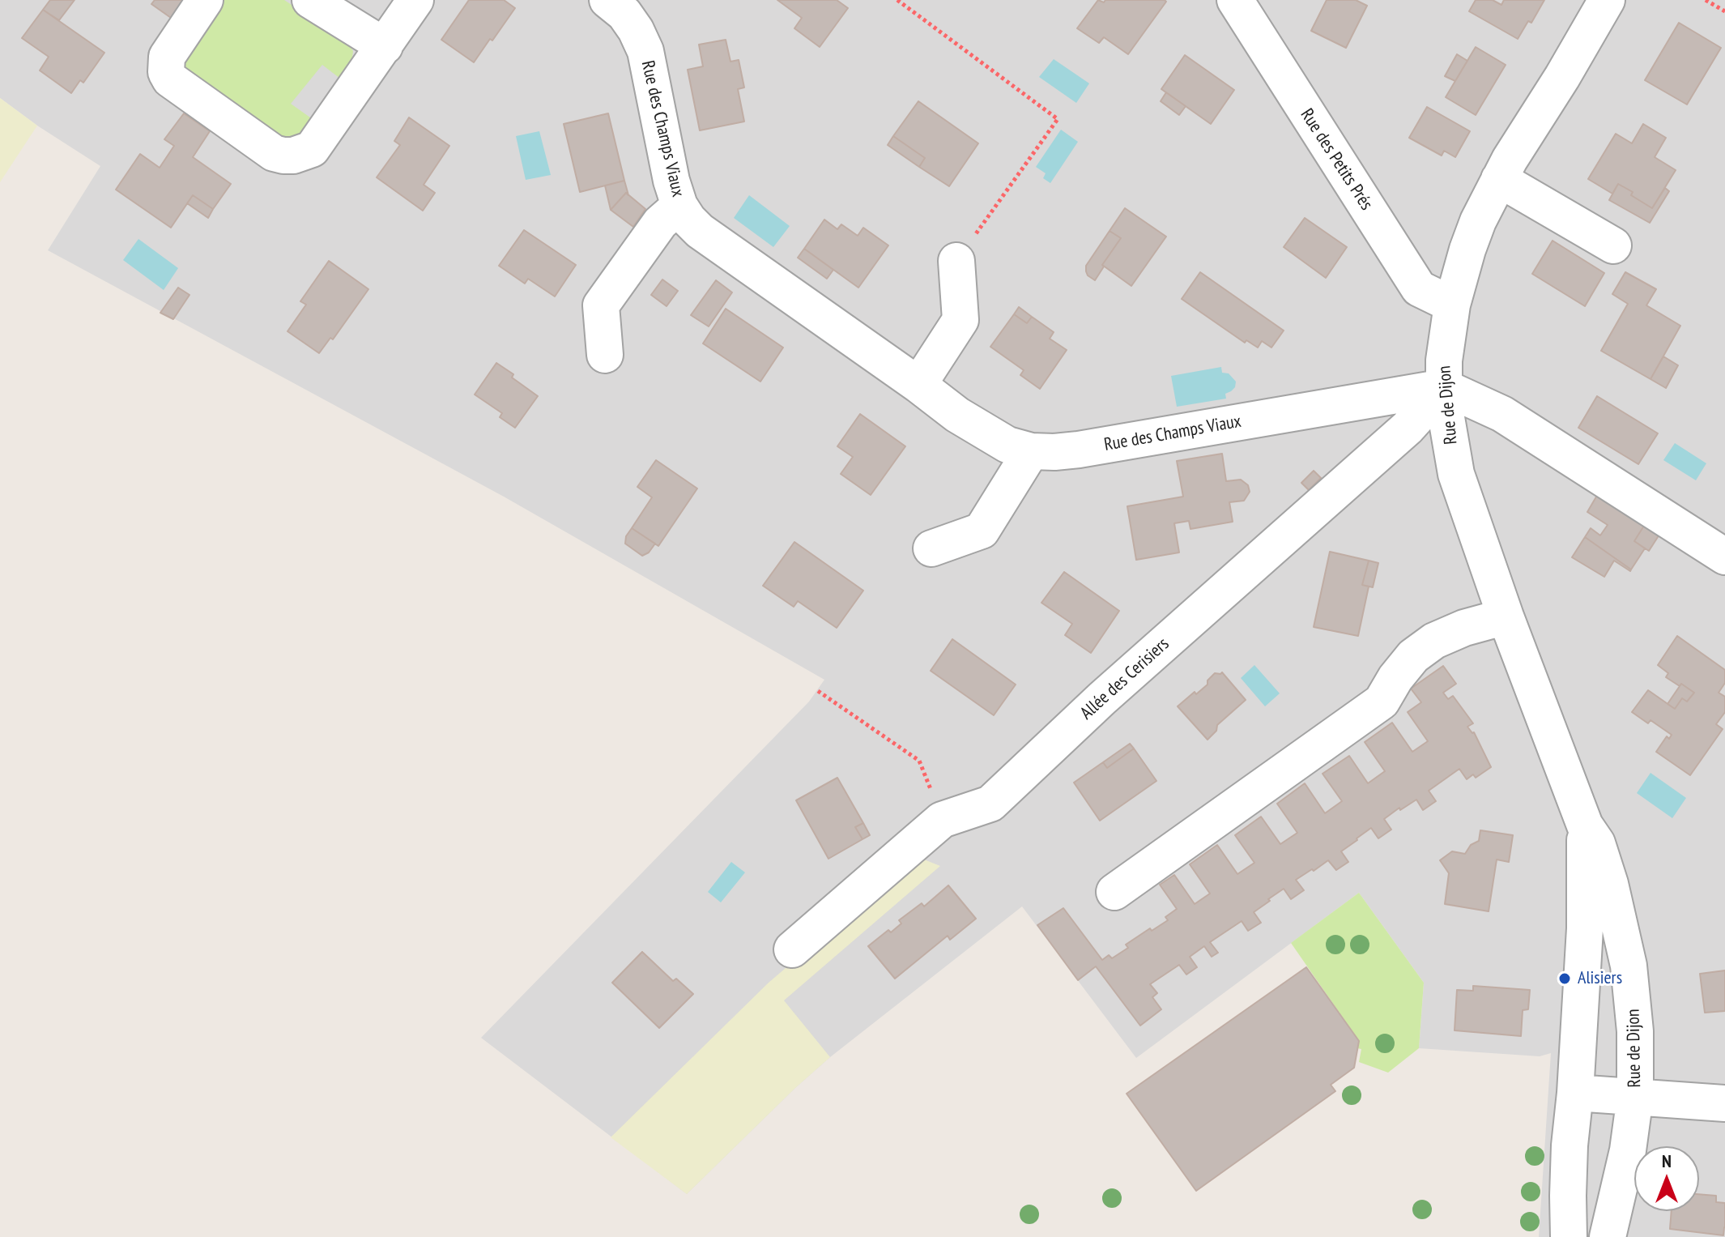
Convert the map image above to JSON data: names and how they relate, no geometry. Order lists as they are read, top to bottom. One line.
{"streets":{"street":["Rue des Champs Viaux","Rue des Petits Prés","Rue de Dijon","Allée des Cerisiers"]},"crossings":[["Rue des Champs Viaux","Rue de Dijon"],["Rue des Champs Viaux","Allée des Cerisiers"],["Rue des Petits Prés","Rue de Dijon"],["Rue de Dijon","Allée des Cerisiers"]],"places":["Alisiers"],"north":"top"}
